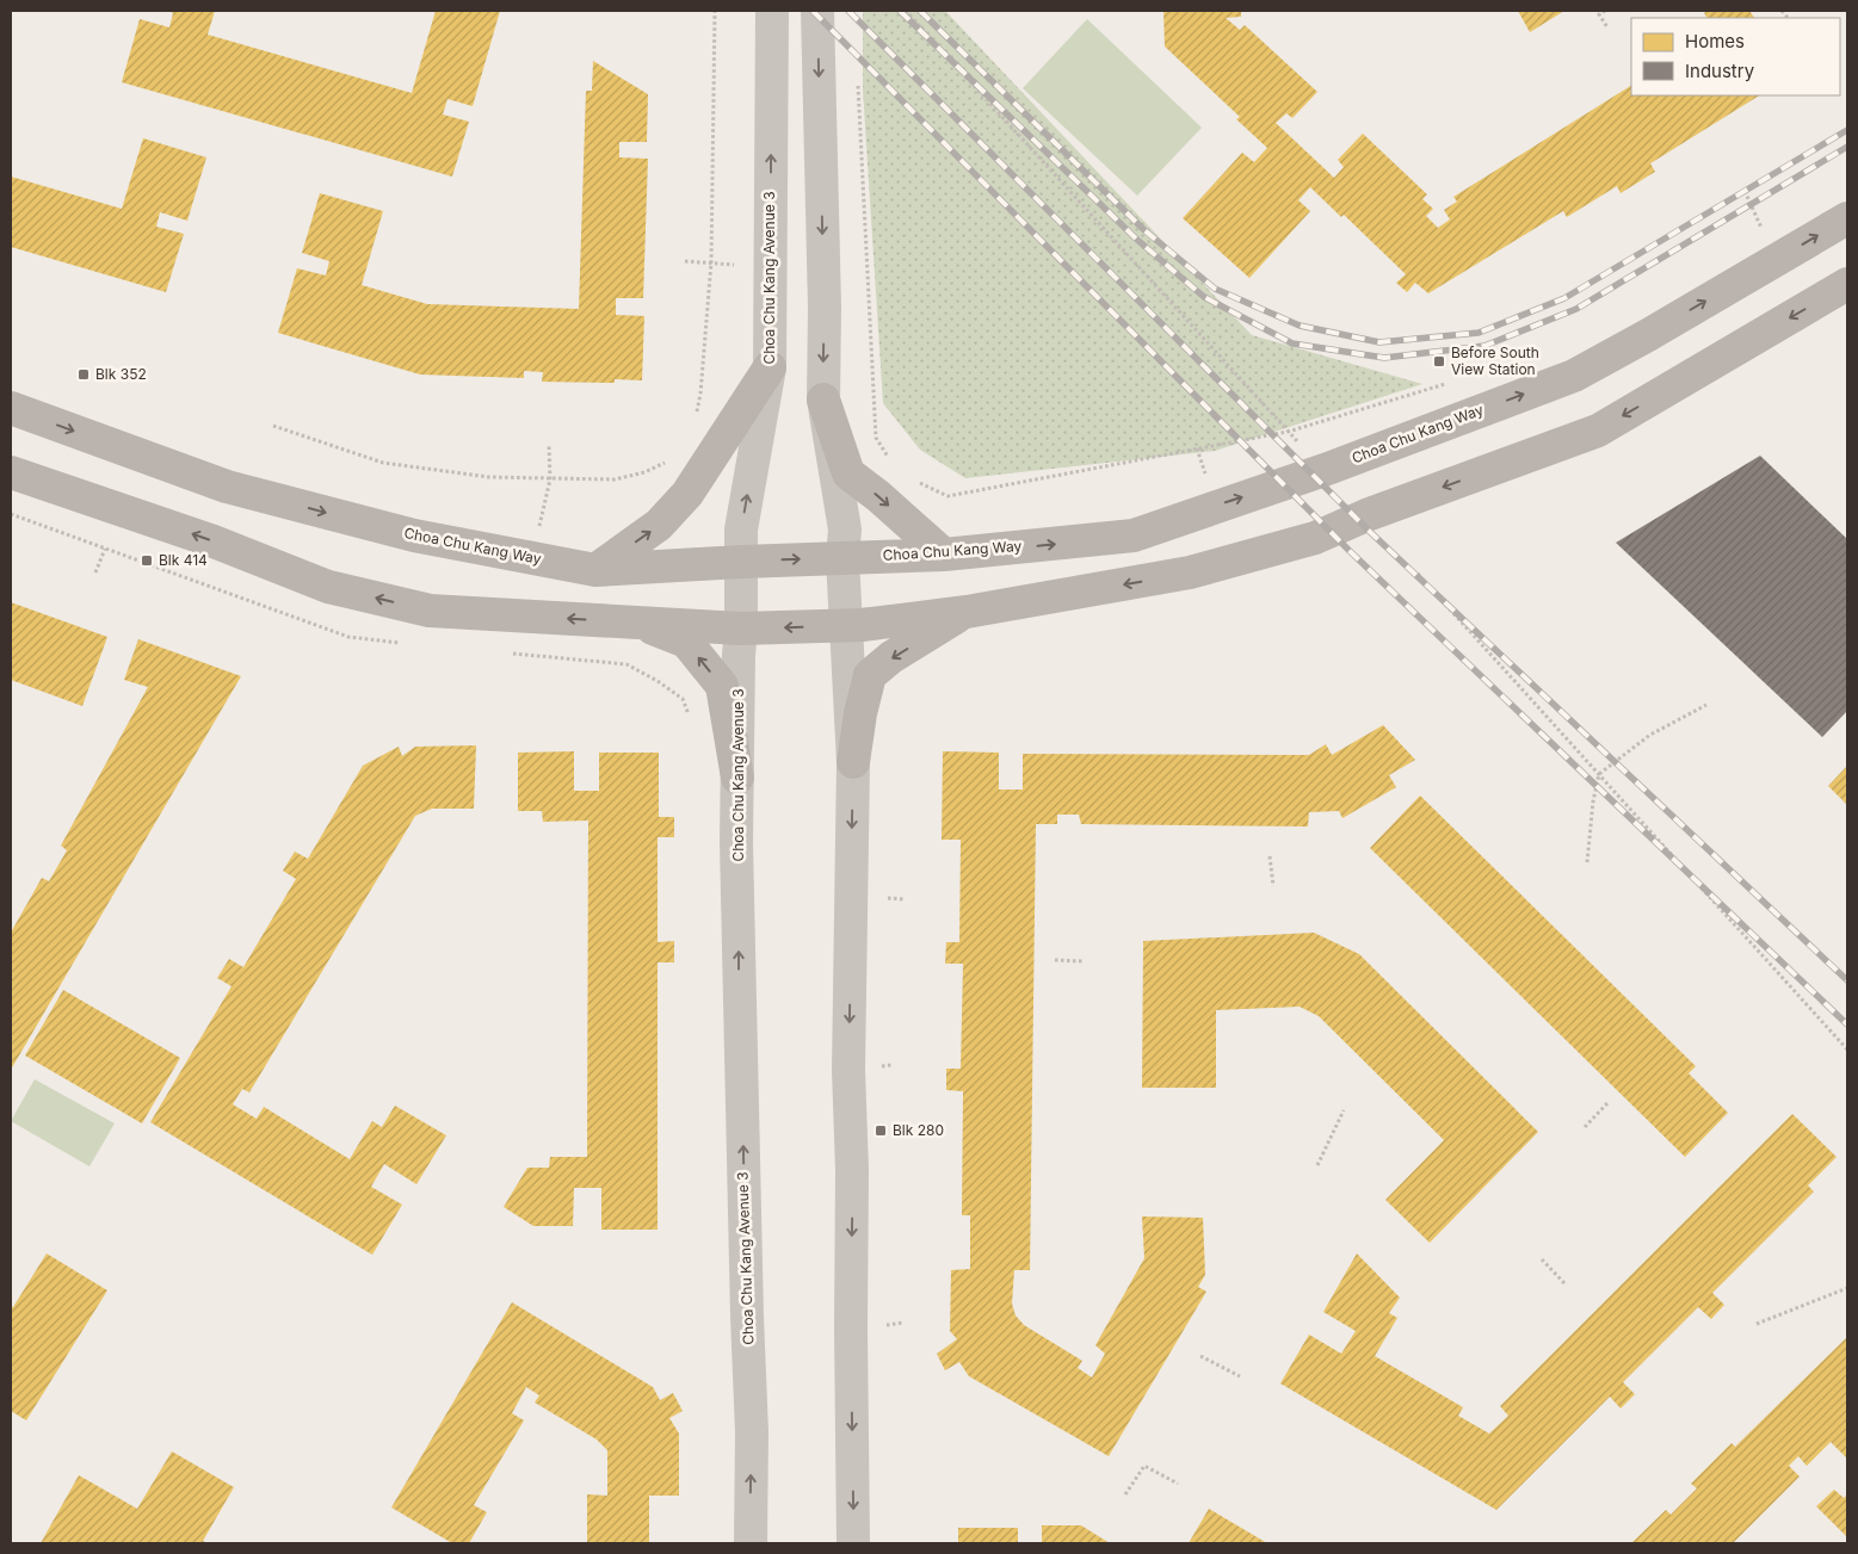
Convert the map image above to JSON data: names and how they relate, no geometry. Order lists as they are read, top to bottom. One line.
{"streets":{"main road":["Choa Chu Kang Way"],"street":["Choa Chu Kang Avenue 3"]},"crossings":[["Choa Chu Kang Avenue 3","Choa Chu Kang Way"]],"places":{"transit":["Before South View Station","Blk 352","Blk 414","Blk 280"]},"legend":["Homes","Industry"]}
